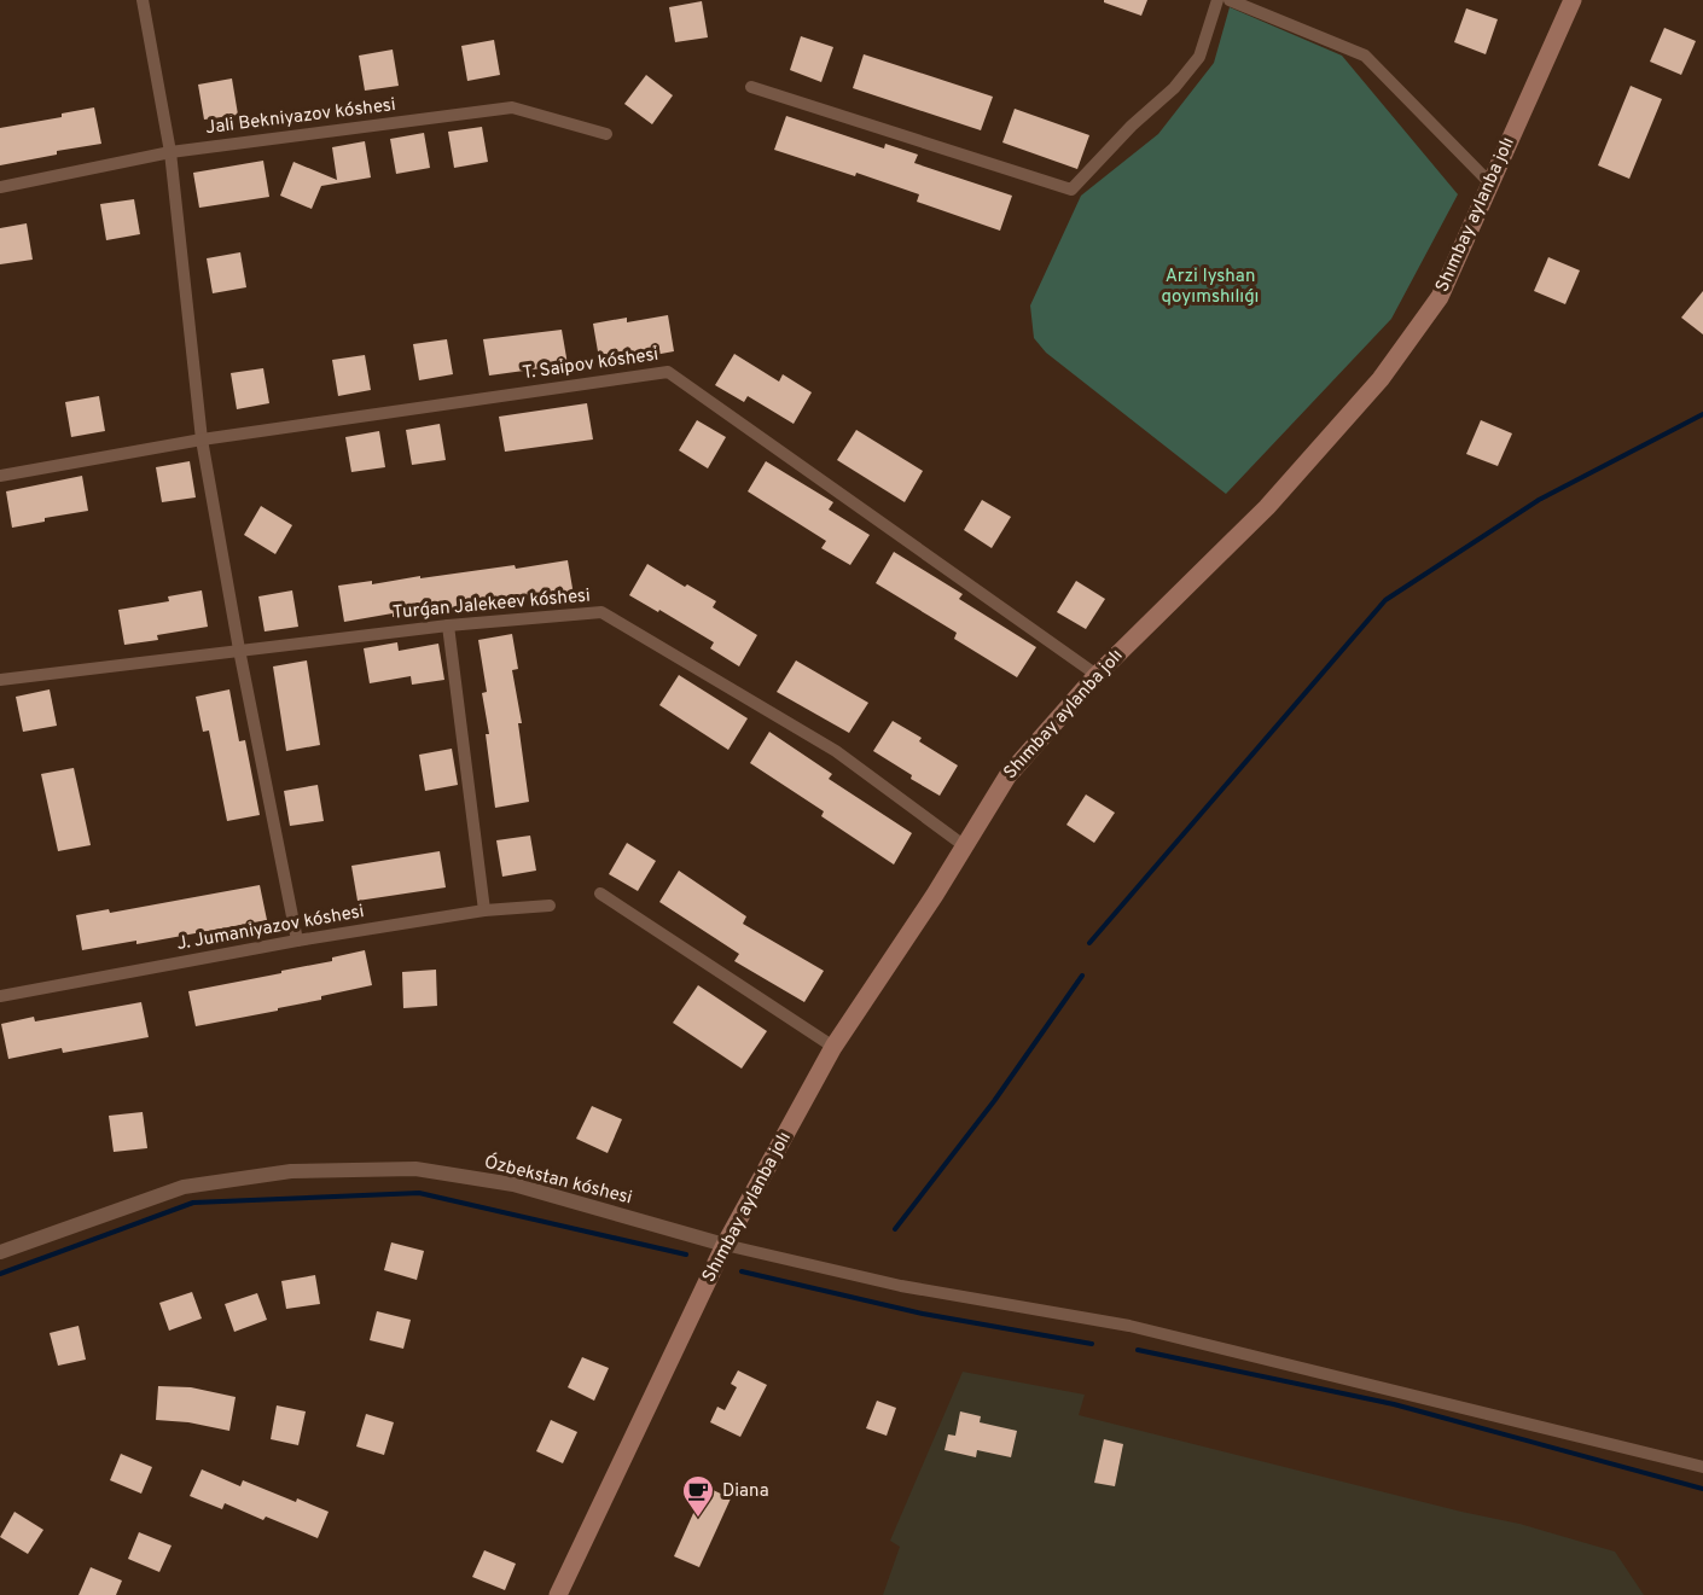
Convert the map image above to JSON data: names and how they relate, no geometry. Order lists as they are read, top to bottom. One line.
{"streets":{"main road":["Shımbay aylanba jolı"],"street":["Jali Bekniyazov kóshesi","T. Saipov kóshesi","Turǵan Jalekeev kóshesi","J. Jumaniyazov kóshesi","Ózbekstan kóshesi"]},"crossings":[["Shımbay aylanba jolı","T. Saipov kóshesi"],["Shımbay aylanba jolı","Turǵan Jalekeev kóshesi"],["Shımbay aylanba jolı","Ózbekstan kóshesi"]],"parks":["Arzi Iyshan qoyımshılıǵı"],"places":{"cafe":["Diana"]}}
